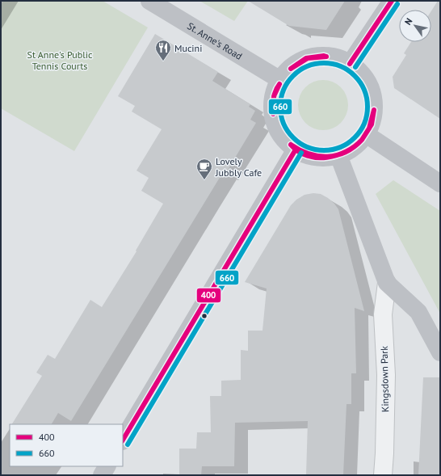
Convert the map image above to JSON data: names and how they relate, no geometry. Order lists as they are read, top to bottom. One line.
{"streets":{"main road":["St. Anne's Road","Kingsdown Park"]},"crossings":[["St. Anne's Road","Kingsdown Park"]],"parks":["St Anne's Public Tennis Courts"],"places":{"restaurant":["Mucini"],"cafe":["Lovely Jubbly Cafe"]},"lines":["transit line 400","transit line 660"],"legend":["400","660"],"north":"top left"}
